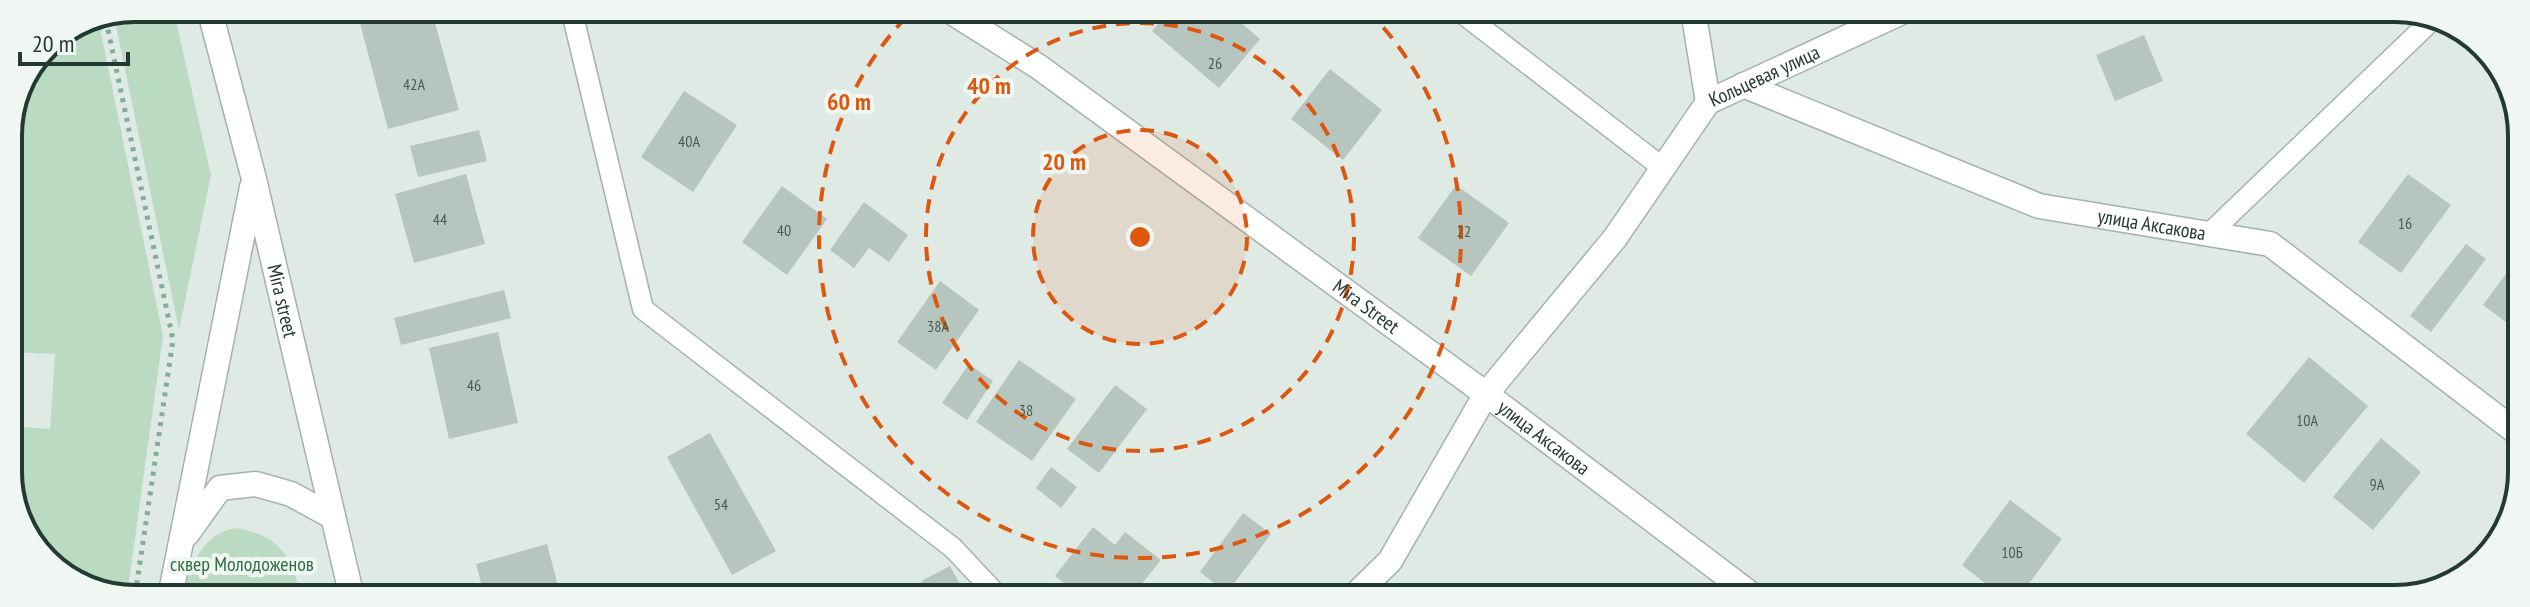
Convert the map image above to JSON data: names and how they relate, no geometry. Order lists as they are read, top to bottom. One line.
{"streets":{"street":["Кольцевая улица","улица Аксакова","Mira street","Mira Street"]},"crossings":[["Кольцевая улица","улица Аксакова"],["улица Аксакова","Mira Street"]],"parks":["сквер Молодоженов"],"house_numbers":["26","42А","40А","44","16","40","22","38А","46","38","10А","9А","54","10Б"],"scale_bar":"20 m","rings":["40 m","60 m","20 m"]}
